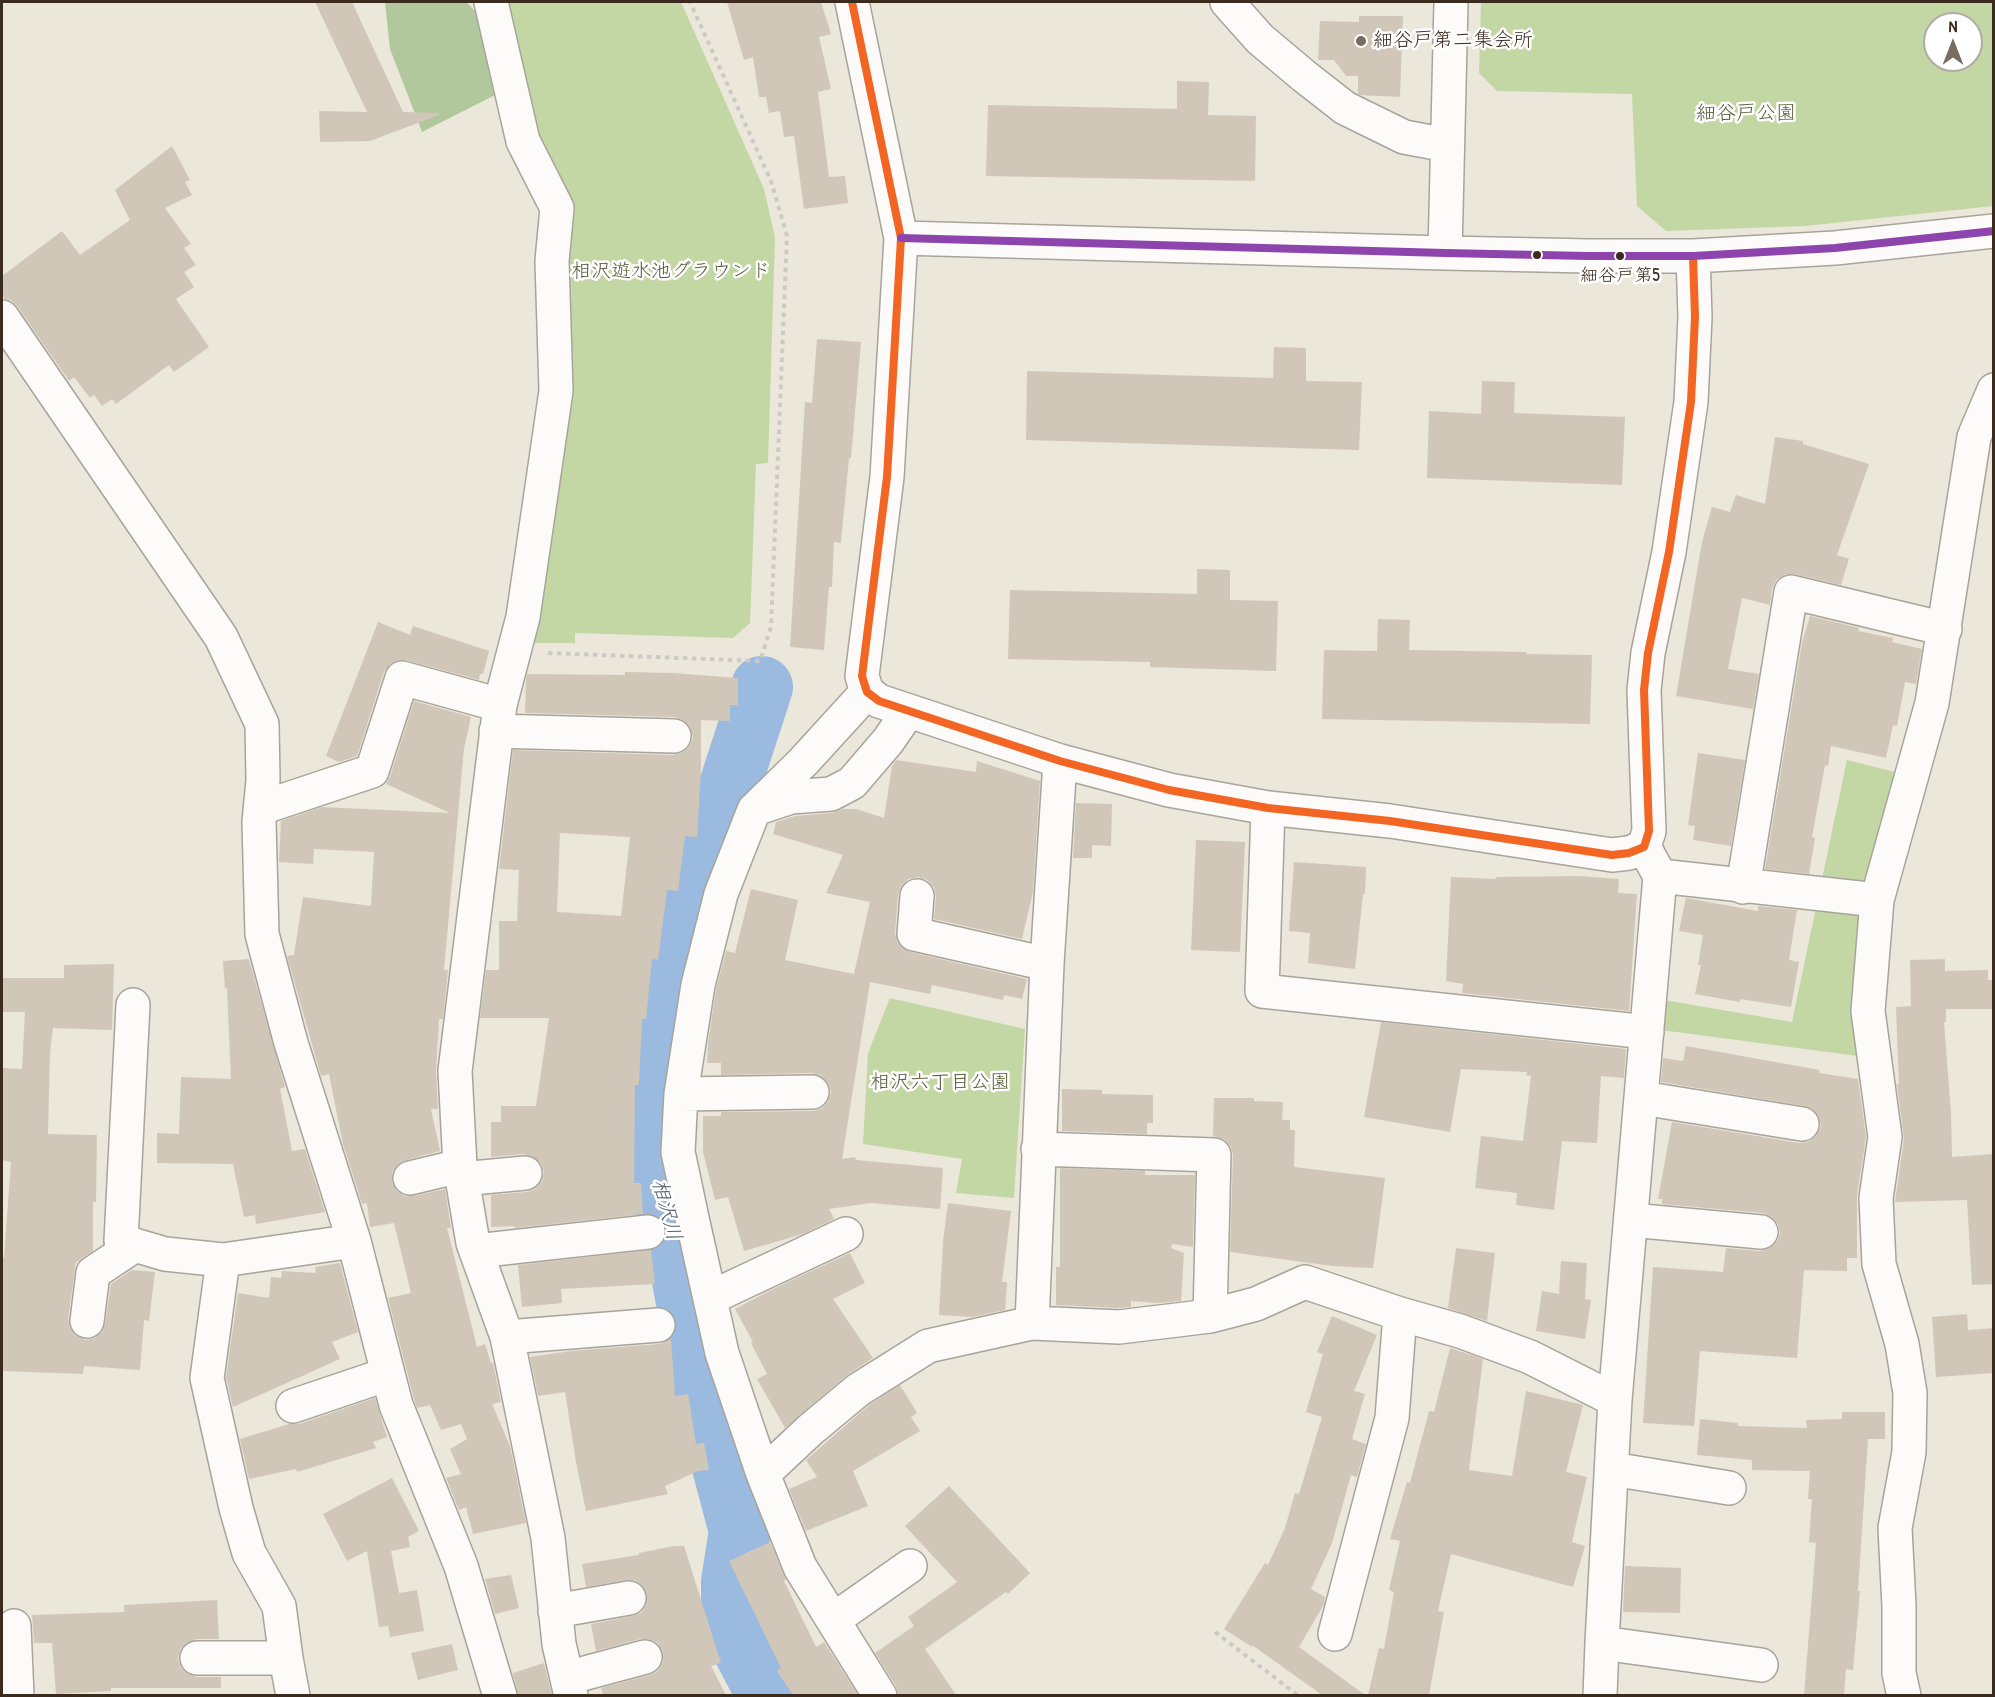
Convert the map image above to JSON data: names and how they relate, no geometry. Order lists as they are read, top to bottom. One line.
{"water":["相沢川"],"parks":["細谷戸公園","相沢遊水池グラウンド","相沢六丁目公園"],"places":["細谷戸第二集会所","細谷戸第5"],"north":"top"}
